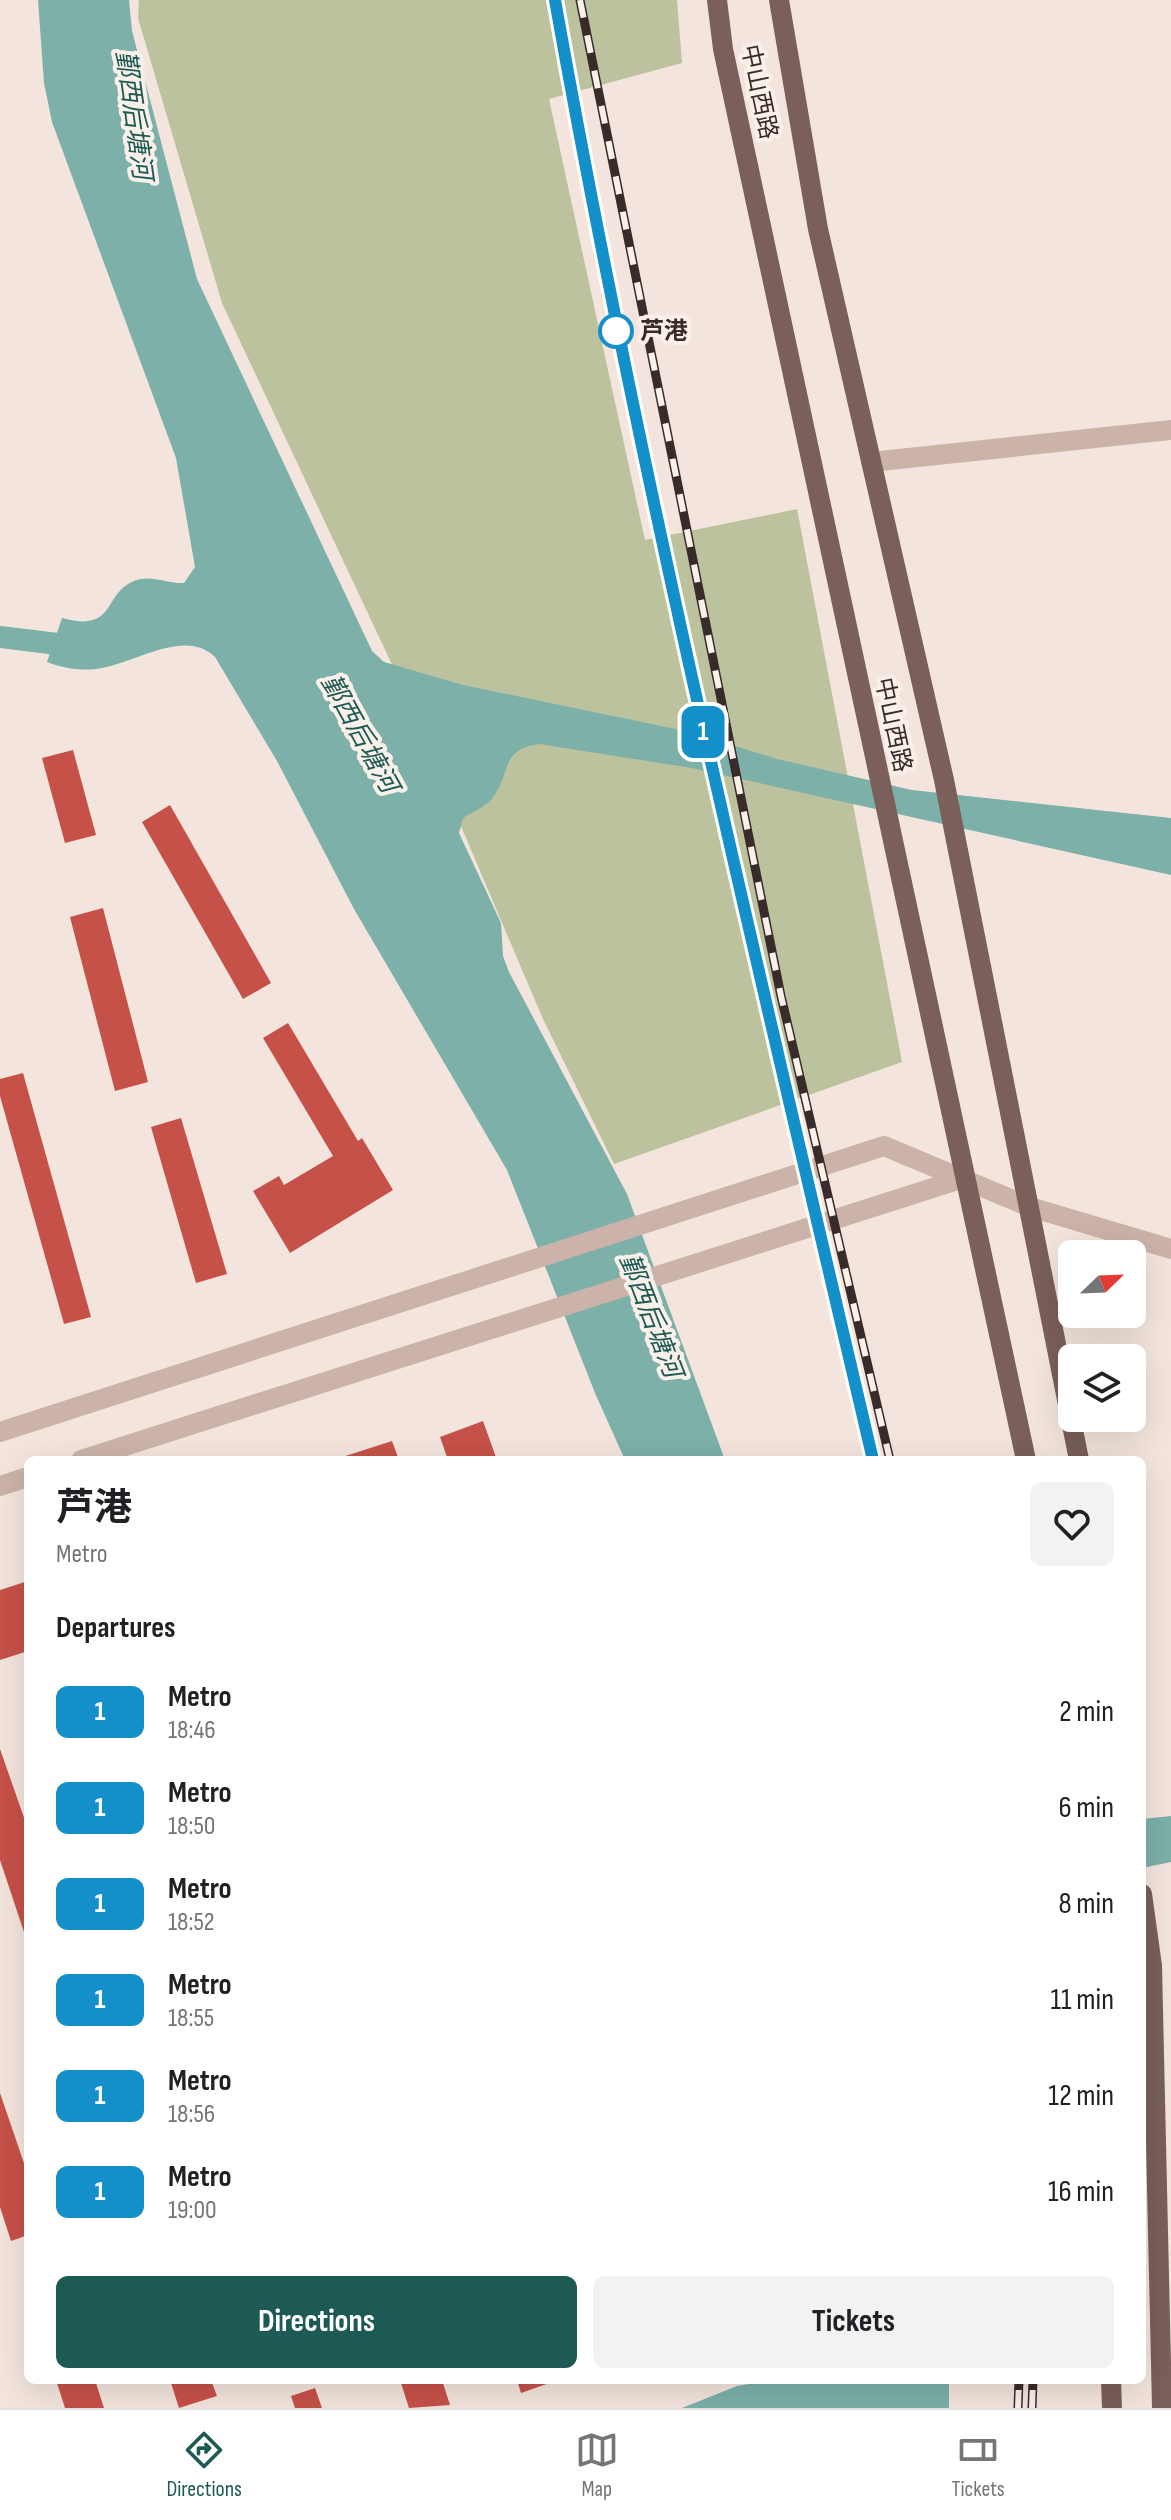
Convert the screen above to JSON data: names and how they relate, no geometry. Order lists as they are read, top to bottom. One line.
{"streets":{"main road":["中山西路"]},"water":["鄞西后塘河"],"places":["芦港"],"lines":["metro line 1"],"north":"top right","page":{"on_map":"1","heading":[["芦港","Metro"],"Departures"],"list":[{"mark":"1","name":"Metro","note":"18:46","value":"2 min"},{"mark":"1","name":"Metro","note":"18:50","value":"6 min"},{"mark":"1","name":"Metro","note":"18:52","value":"8 min"},{"mark":"1","name":"Metro","note":"18:55","value":"11 min"},{"mark":"1","name":"Metro","note":"18:56","value":"12 min"},{"mark":"1","name":"Metro","note":"19:00","value":"16 min"}],"buttons":["Directions","Tickets"],"tabs":["Directions","Map","Tickets"]}}
